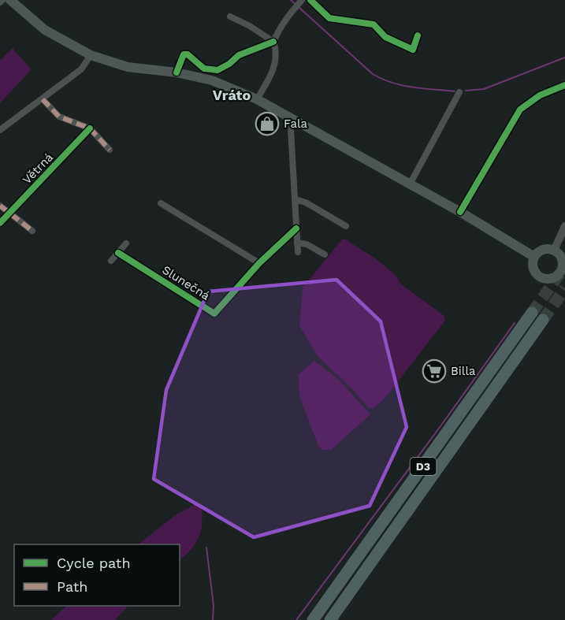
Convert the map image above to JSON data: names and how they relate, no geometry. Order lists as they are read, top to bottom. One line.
{"streets":{"highway":["D3"],"street":["Větrná","Slunečná"]},"districts":["Vráto"],"places":{"shop":["Fala"],"supermarket":["Billa"]},"legend":["Cycle path","Path"]}
